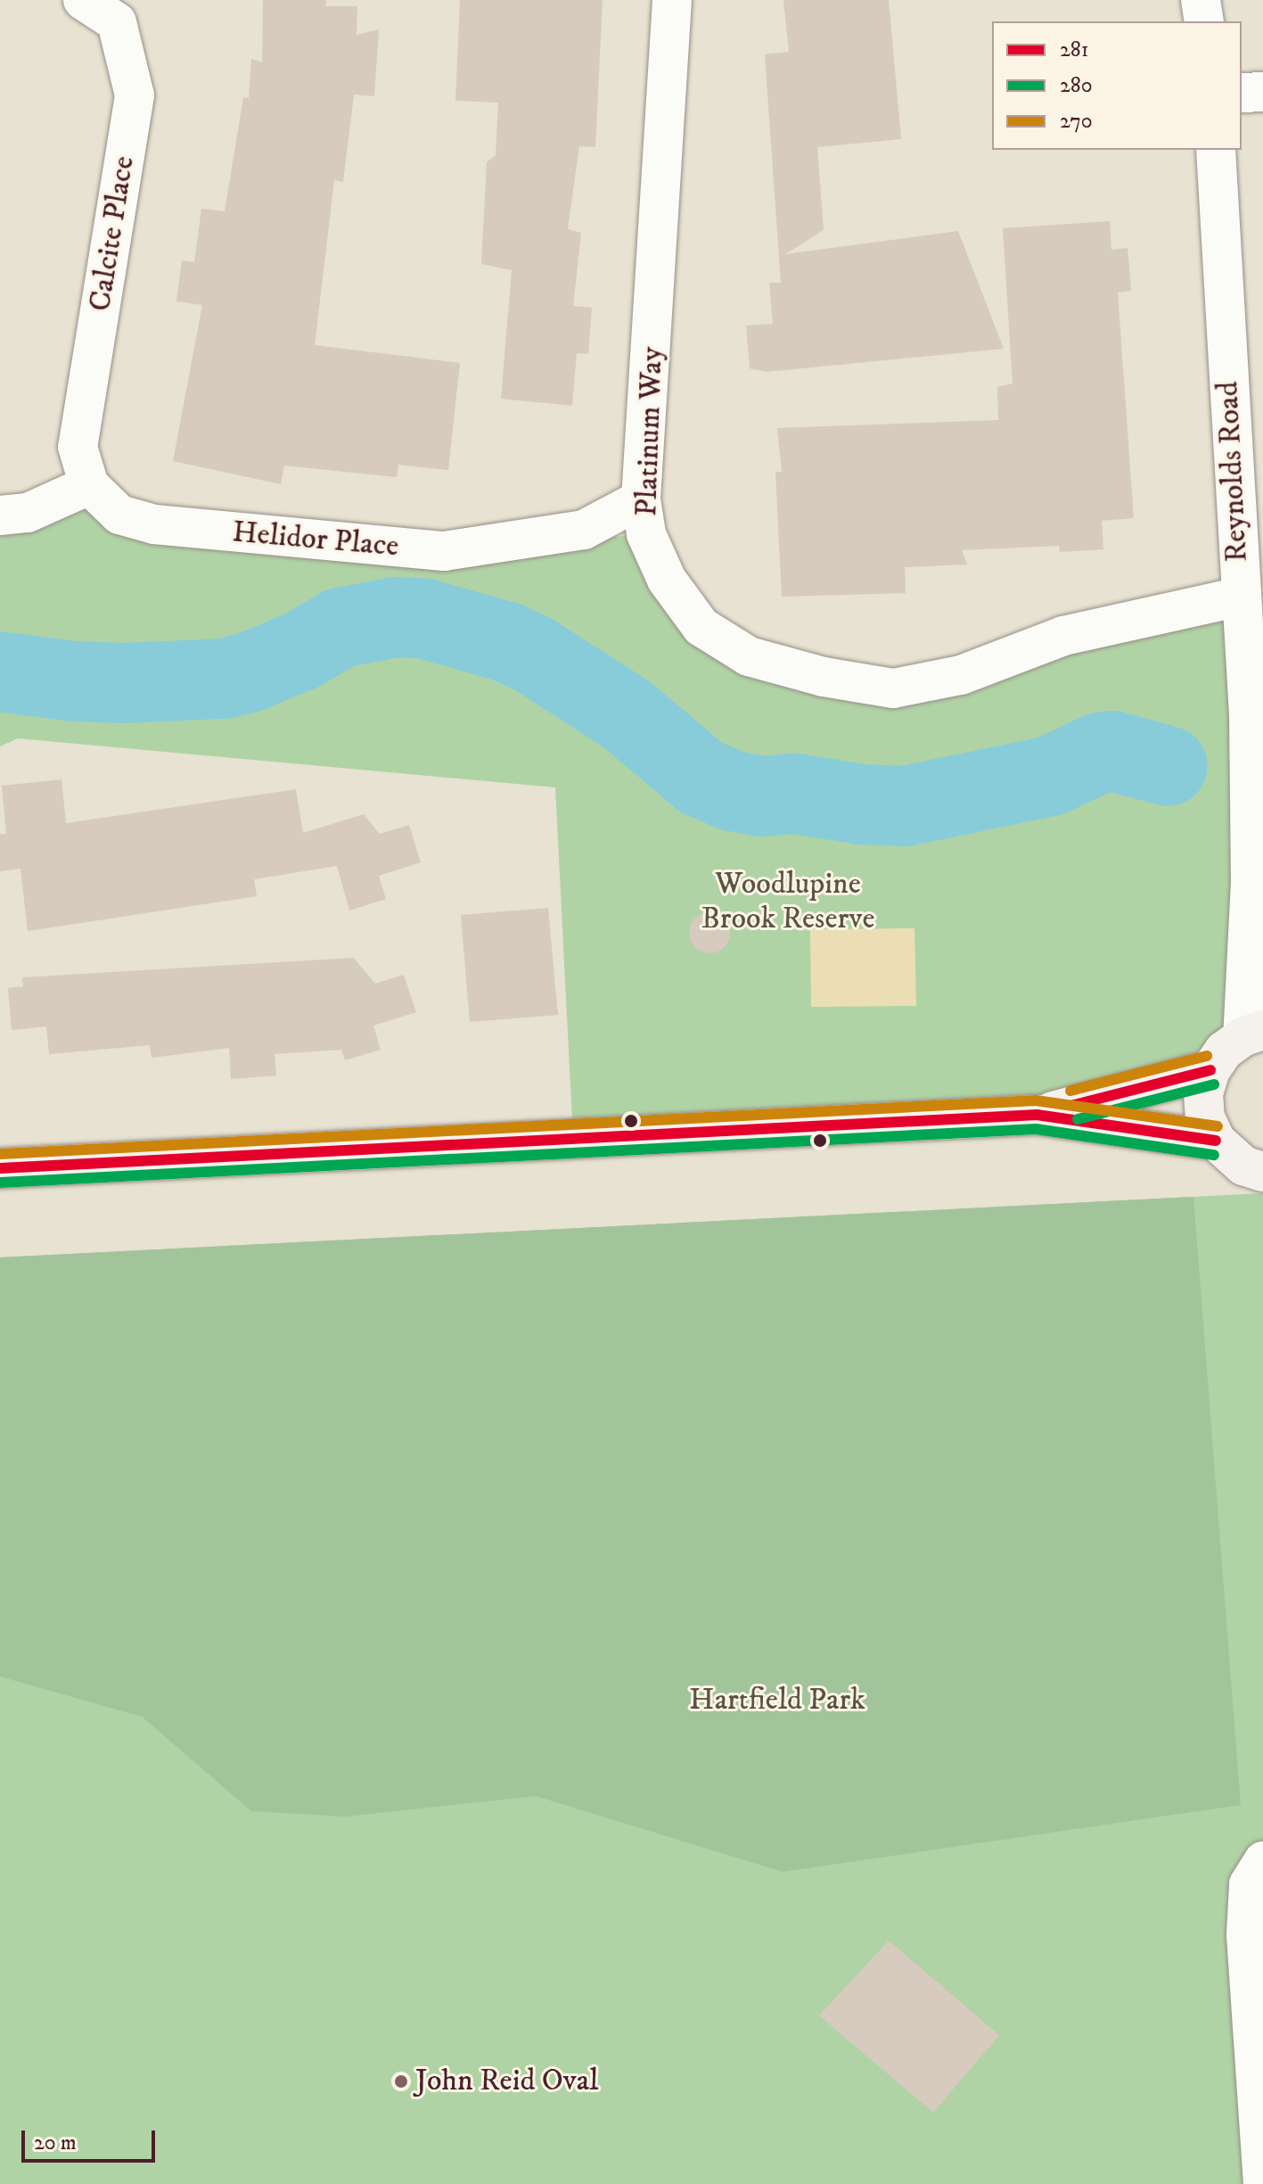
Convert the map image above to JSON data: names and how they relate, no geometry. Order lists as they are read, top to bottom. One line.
{"streets":{"street":["Calcite Place","Platinum Way","Reynolds Road","Helidor Place"]},"crossings":[["Calcite Place","Helidor Place"],["Platinum Way","Reynolds Road"],["Platinum Way","Helidor Place"]],"parks":["Woodlupine Brook Reserve","Hartfield Park"],"places":["John Reid Oval"],"lines":["transit line 270","transit line 281","transit line 280"],"legend":["281","280","270"],"scale_bar":"20 m"}
